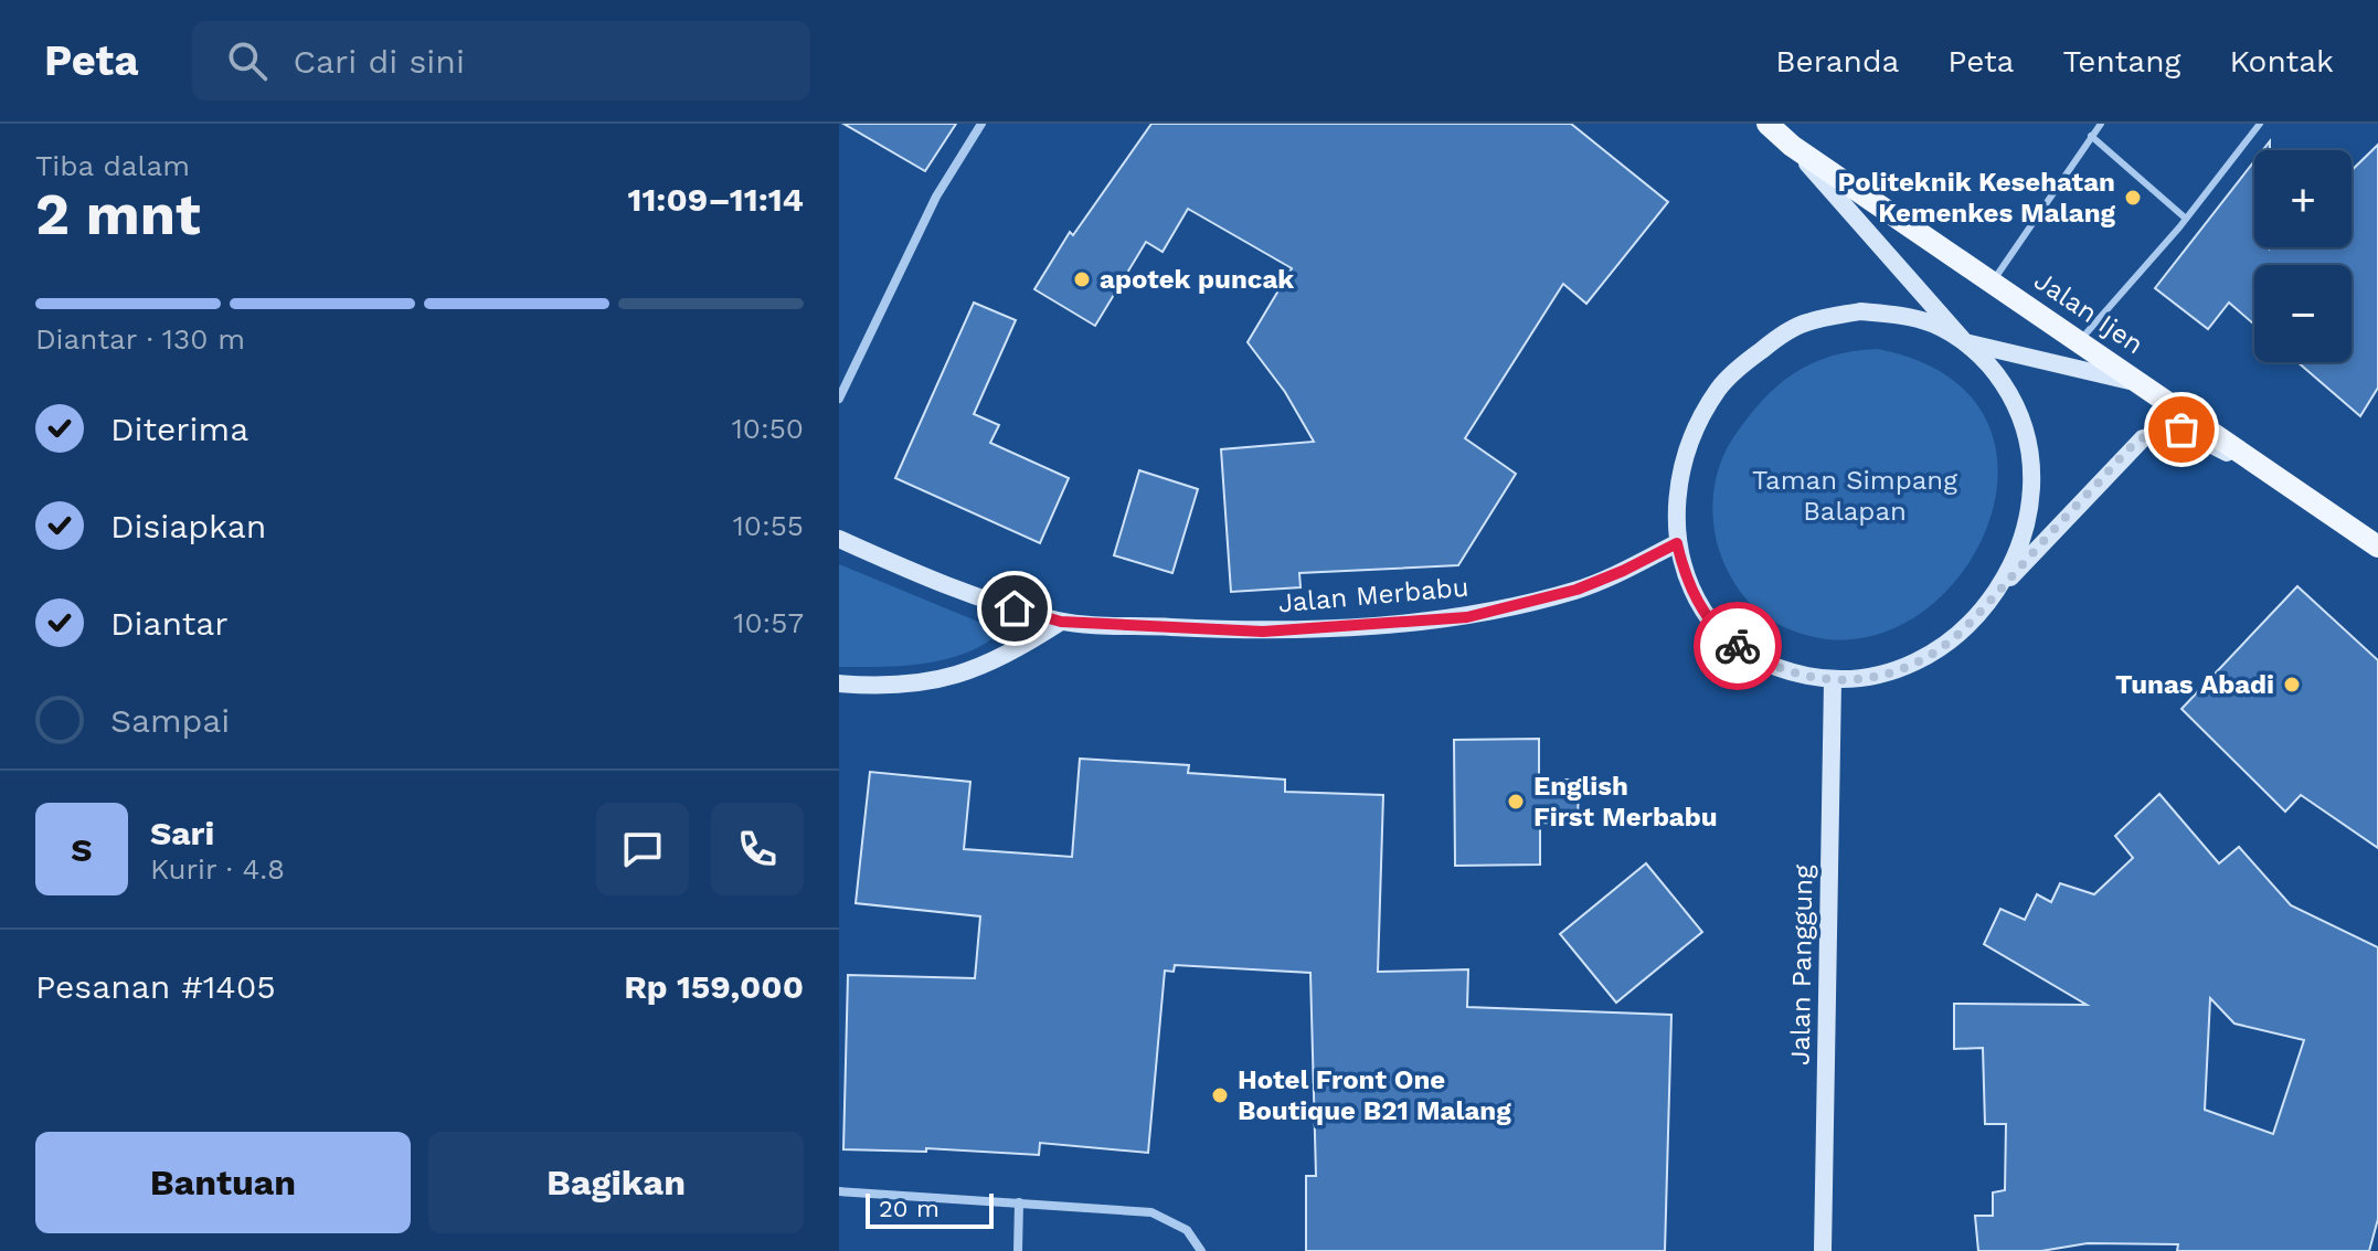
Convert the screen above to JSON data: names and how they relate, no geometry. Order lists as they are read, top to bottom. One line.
{"streets":{"main road":["Jalan Ijen","Jalan Merbabu","Jalan Panggung"]},"parks":["Taman Simpang Balapan"],"places":["Politeknik Kesehatan Kemenkes Malang","apotek puncak","Tunas Abadi","English First Merbabu","Hotel Front One Boutique B21 Malang"],"scale_bar":"20 m","page":{"header":"Peta","search":"Cari di sini","nav":["Beranda","Peta","Tentang","Kontak"],"heading":["2 mnt","Tiba dalam","11:09–11:14"],"panel":["Sari","Kurir · 4.8","Pesanan #1405","Rp 159,000"],"map_buttons":["+","−"],"bar":"Diantar · 130 m","list":[["Diterima","10:50"],["Disiapkan","10:55"],["Diantar","10:57"],"Sampai"],"round":"S","buttons":["Bantuan","Bagikan"],"scale":"20 m"}}
